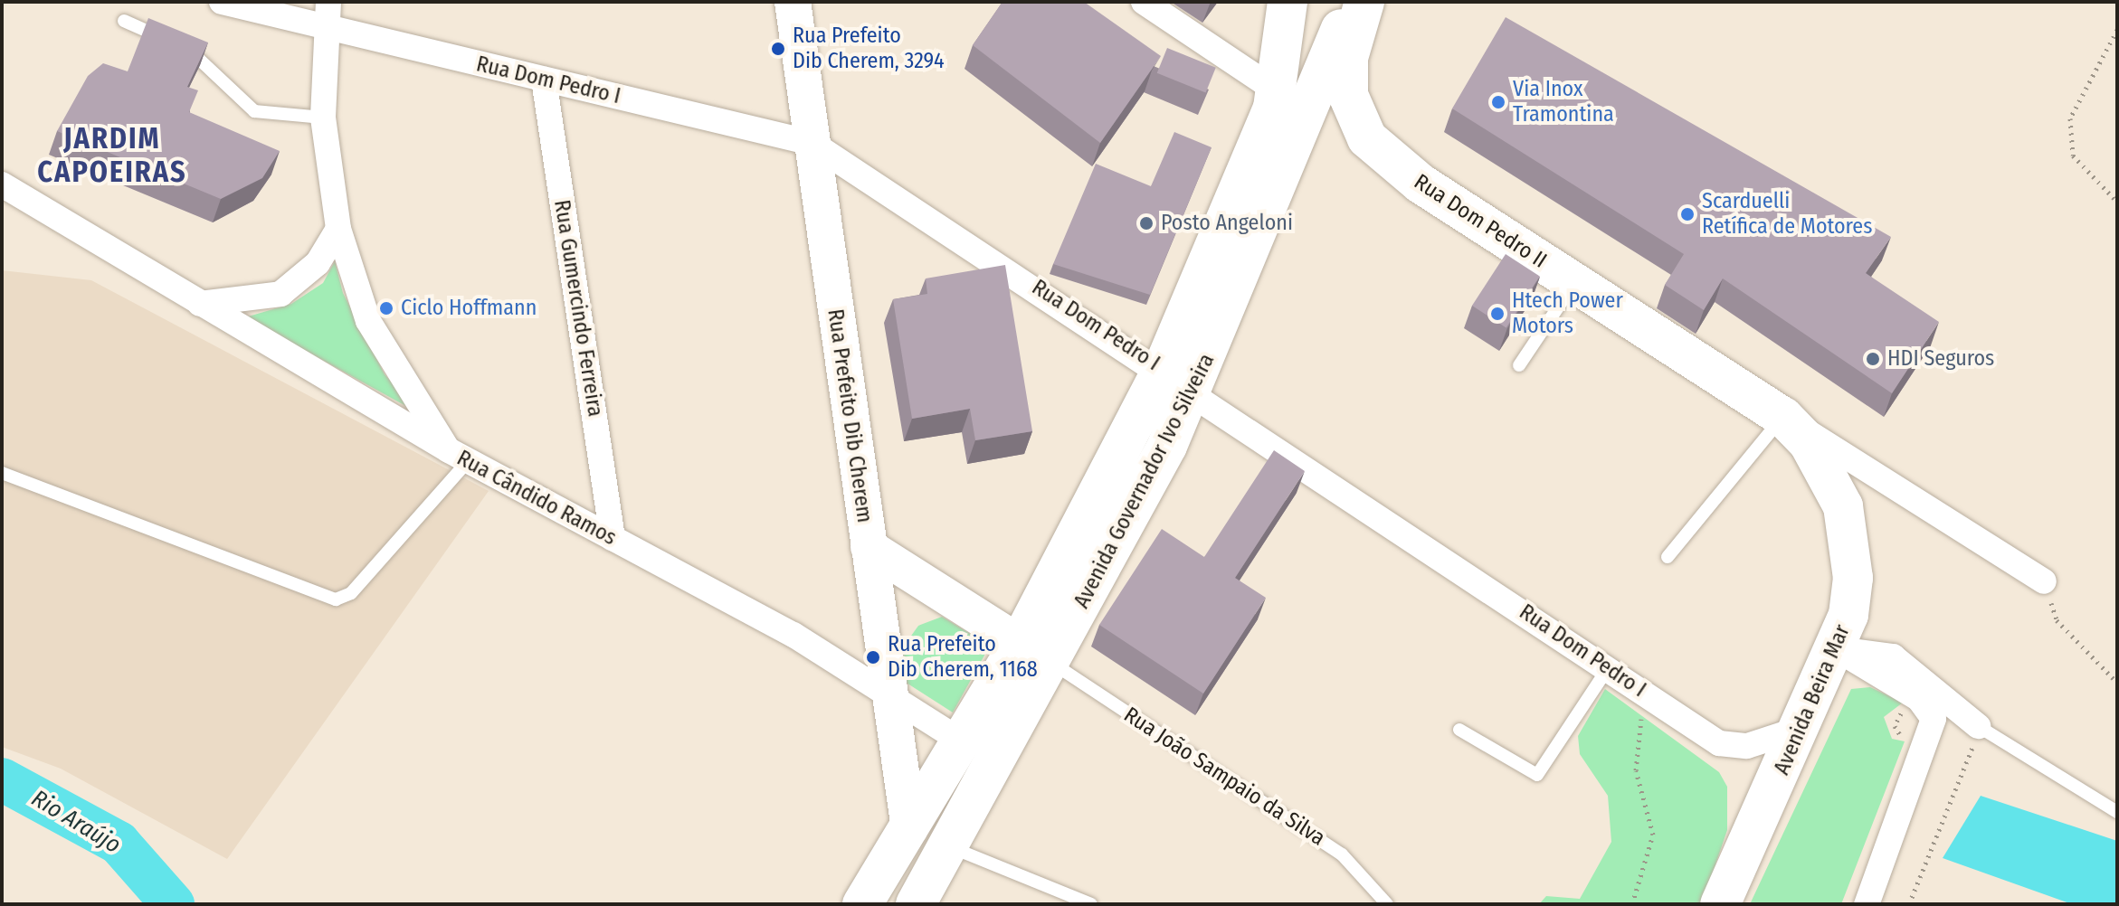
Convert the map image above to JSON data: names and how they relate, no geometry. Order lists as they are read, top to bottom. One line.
{"streets":{"main road":["Rua Dom Pedro II","Rua Prefeito Dib Cherem","Avenida Governador Ivo Silveira","Avenida Beira Mar","Rua João Sampaio da Silva"],"street":["Rua Dom Pedro I","Rua Gumercindo Ferreira","Rua Cândido Ramos"]},"crossings":[["Rua Dom Pedro I","Rua Gumercindo Ferreira"],["Rua Dom Pedro I","Rua Prefeito Dib Cherem"],["Rua Dom Pedro I","Avenida Governador Ivo Silveira"],["Rua Dom Pedro I","Rua Cândido Ramos"],["Rua Dom Pedro I","Avenida Beira Mar"],["Rua Dom Pedro II","Avenida Beira Mar"],["Rua Gumercindo Ferreira","Rua Cândido Ramos"],["Rua Prefeito Dib Cherem","Avenida Governador Ivo Silveira"],["Rua Prefeito Dib Cherem","Rua Cândido Ramos"],["Rua Prefeito Dib Cherem","Rua João Sampaio da Silva"],["Avenida Governador Ivo Silveira","Rua Cândido Ramos"],["Avenida Governador Ivo Silveira","Rua João Sampaio da Silva"]],"districts":["JARDIM CAPOEIRAS"],"water":["Rio Araújo"],"places":["Rua Prefeito Dib Cherem, 3294","Via Inox Tramontina","Scarduelli Retífica de Motores","Posto Angeloni","Ciclo Hoffmann","Htech Power Motors","HDI Seguros","Rua Prefeito Dib Cherem, 1168"]}
